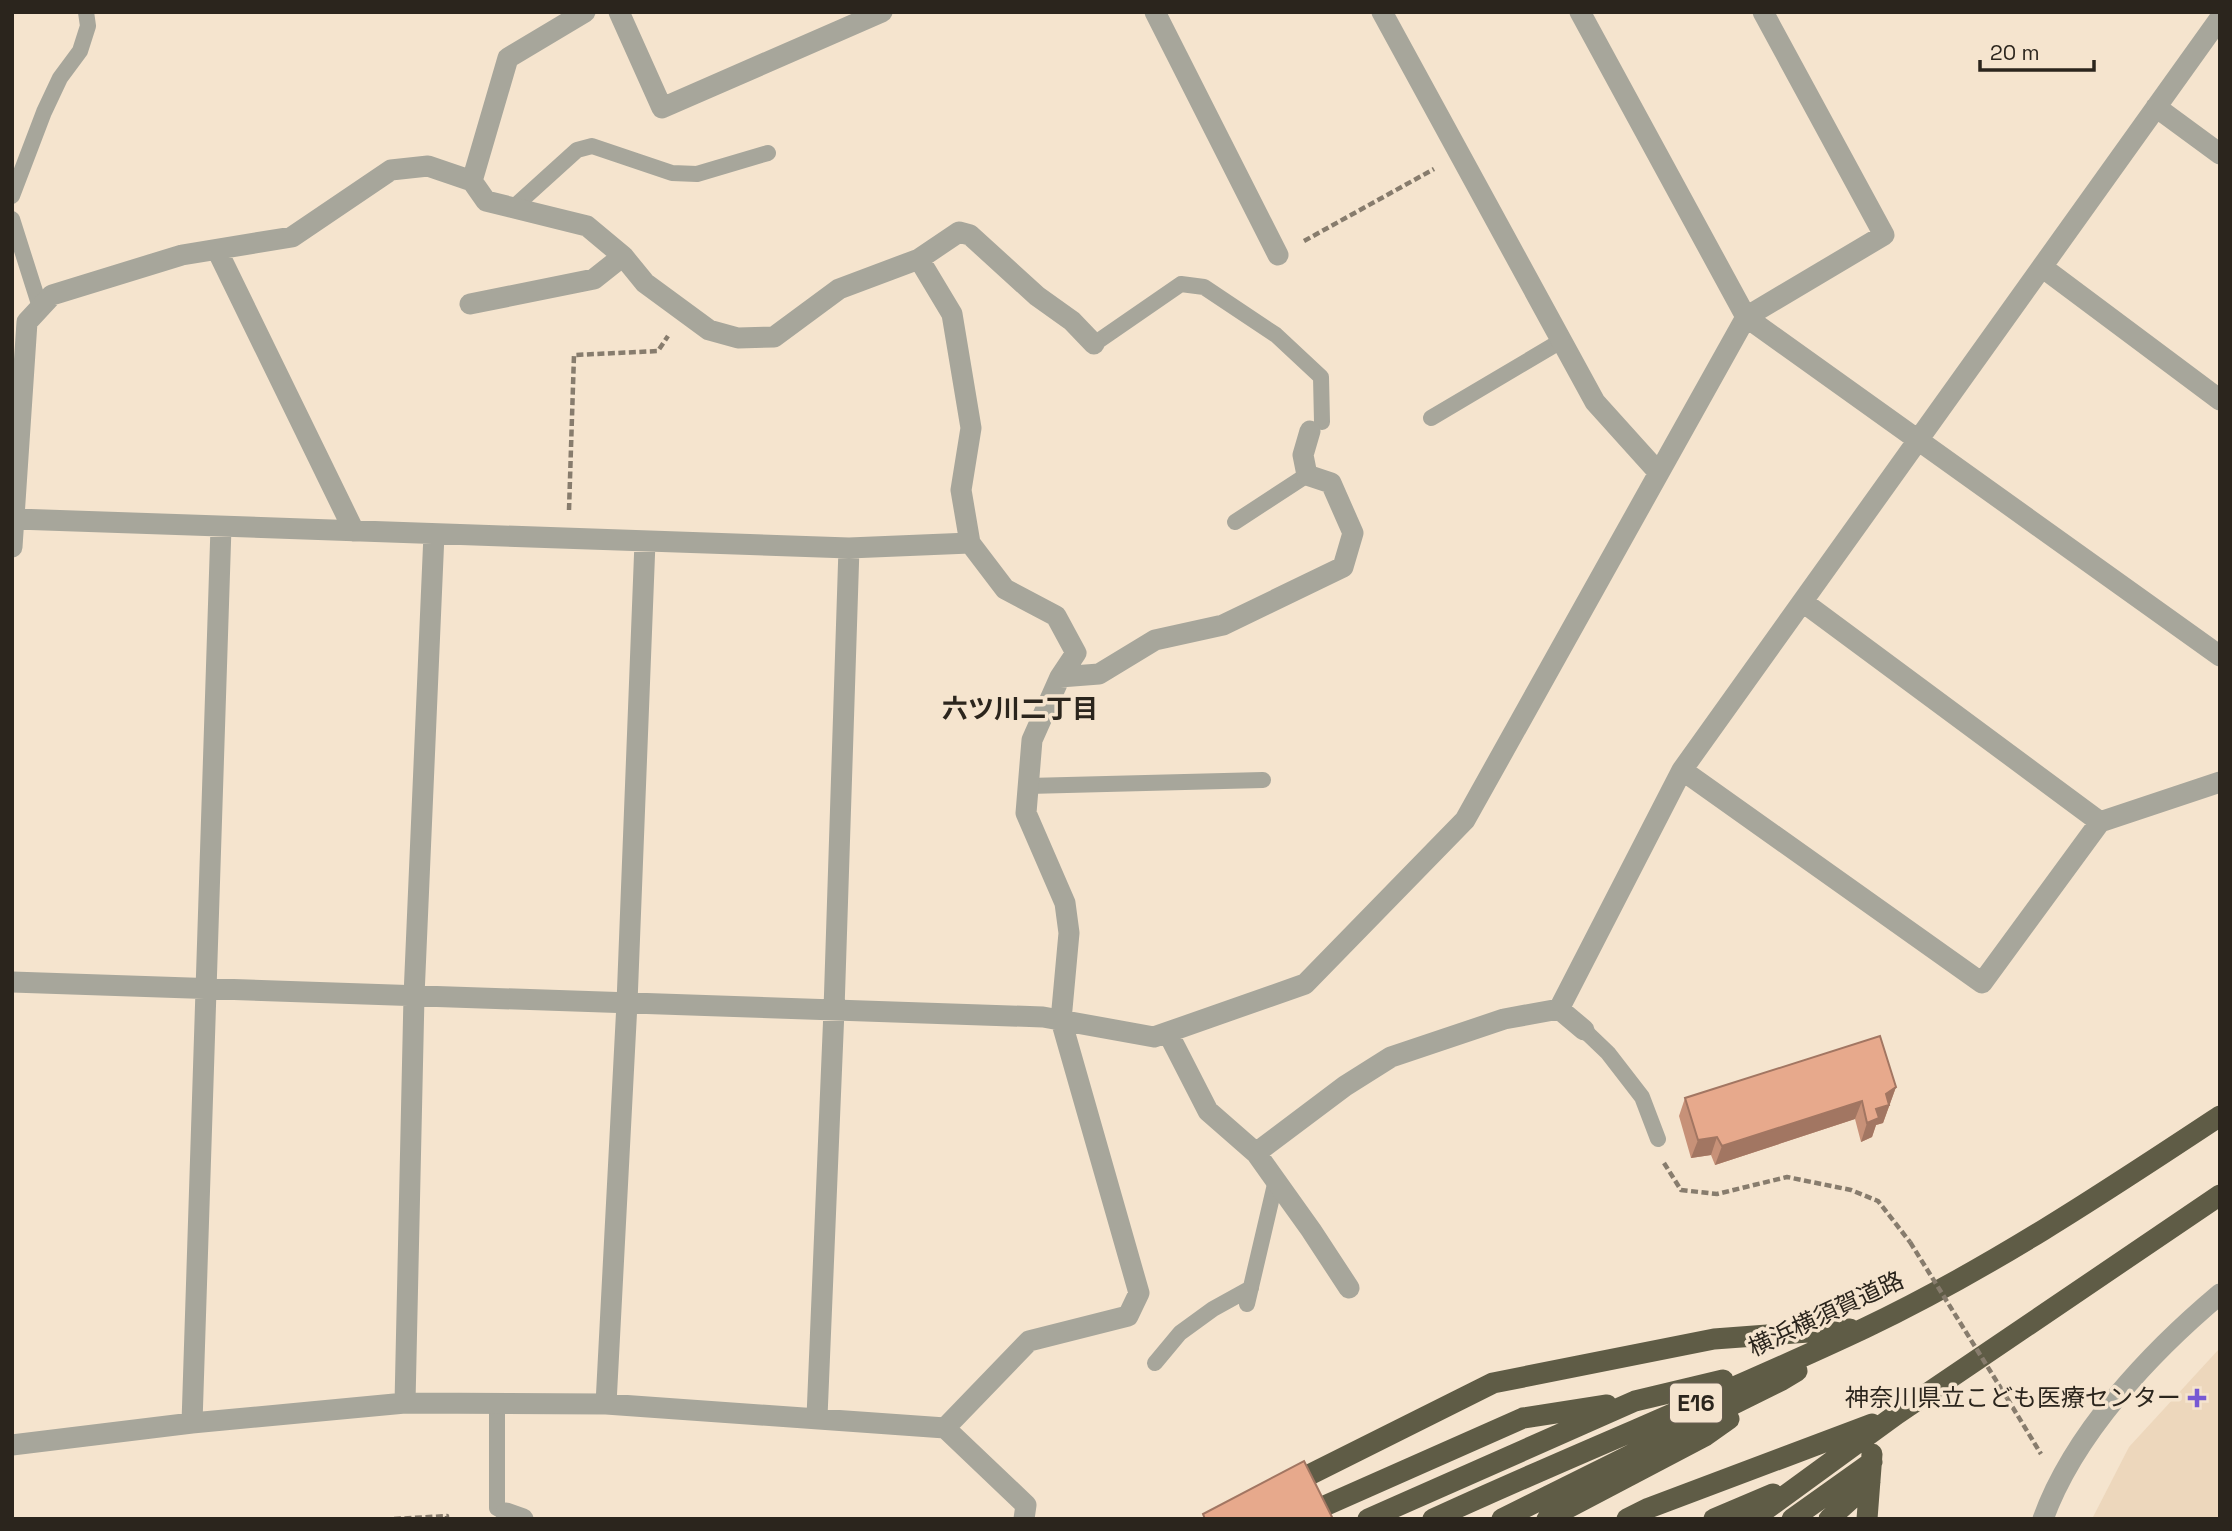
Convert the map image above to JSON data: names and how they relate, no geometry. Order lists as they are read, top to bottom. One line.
{"streets":{"highway":["横浜横須賀道路","E16"]},"districts":["六ツ川二丁目"],"places":{"health":["神奈川県立こども医療センター"]},"scale_bar":"20 m"}
